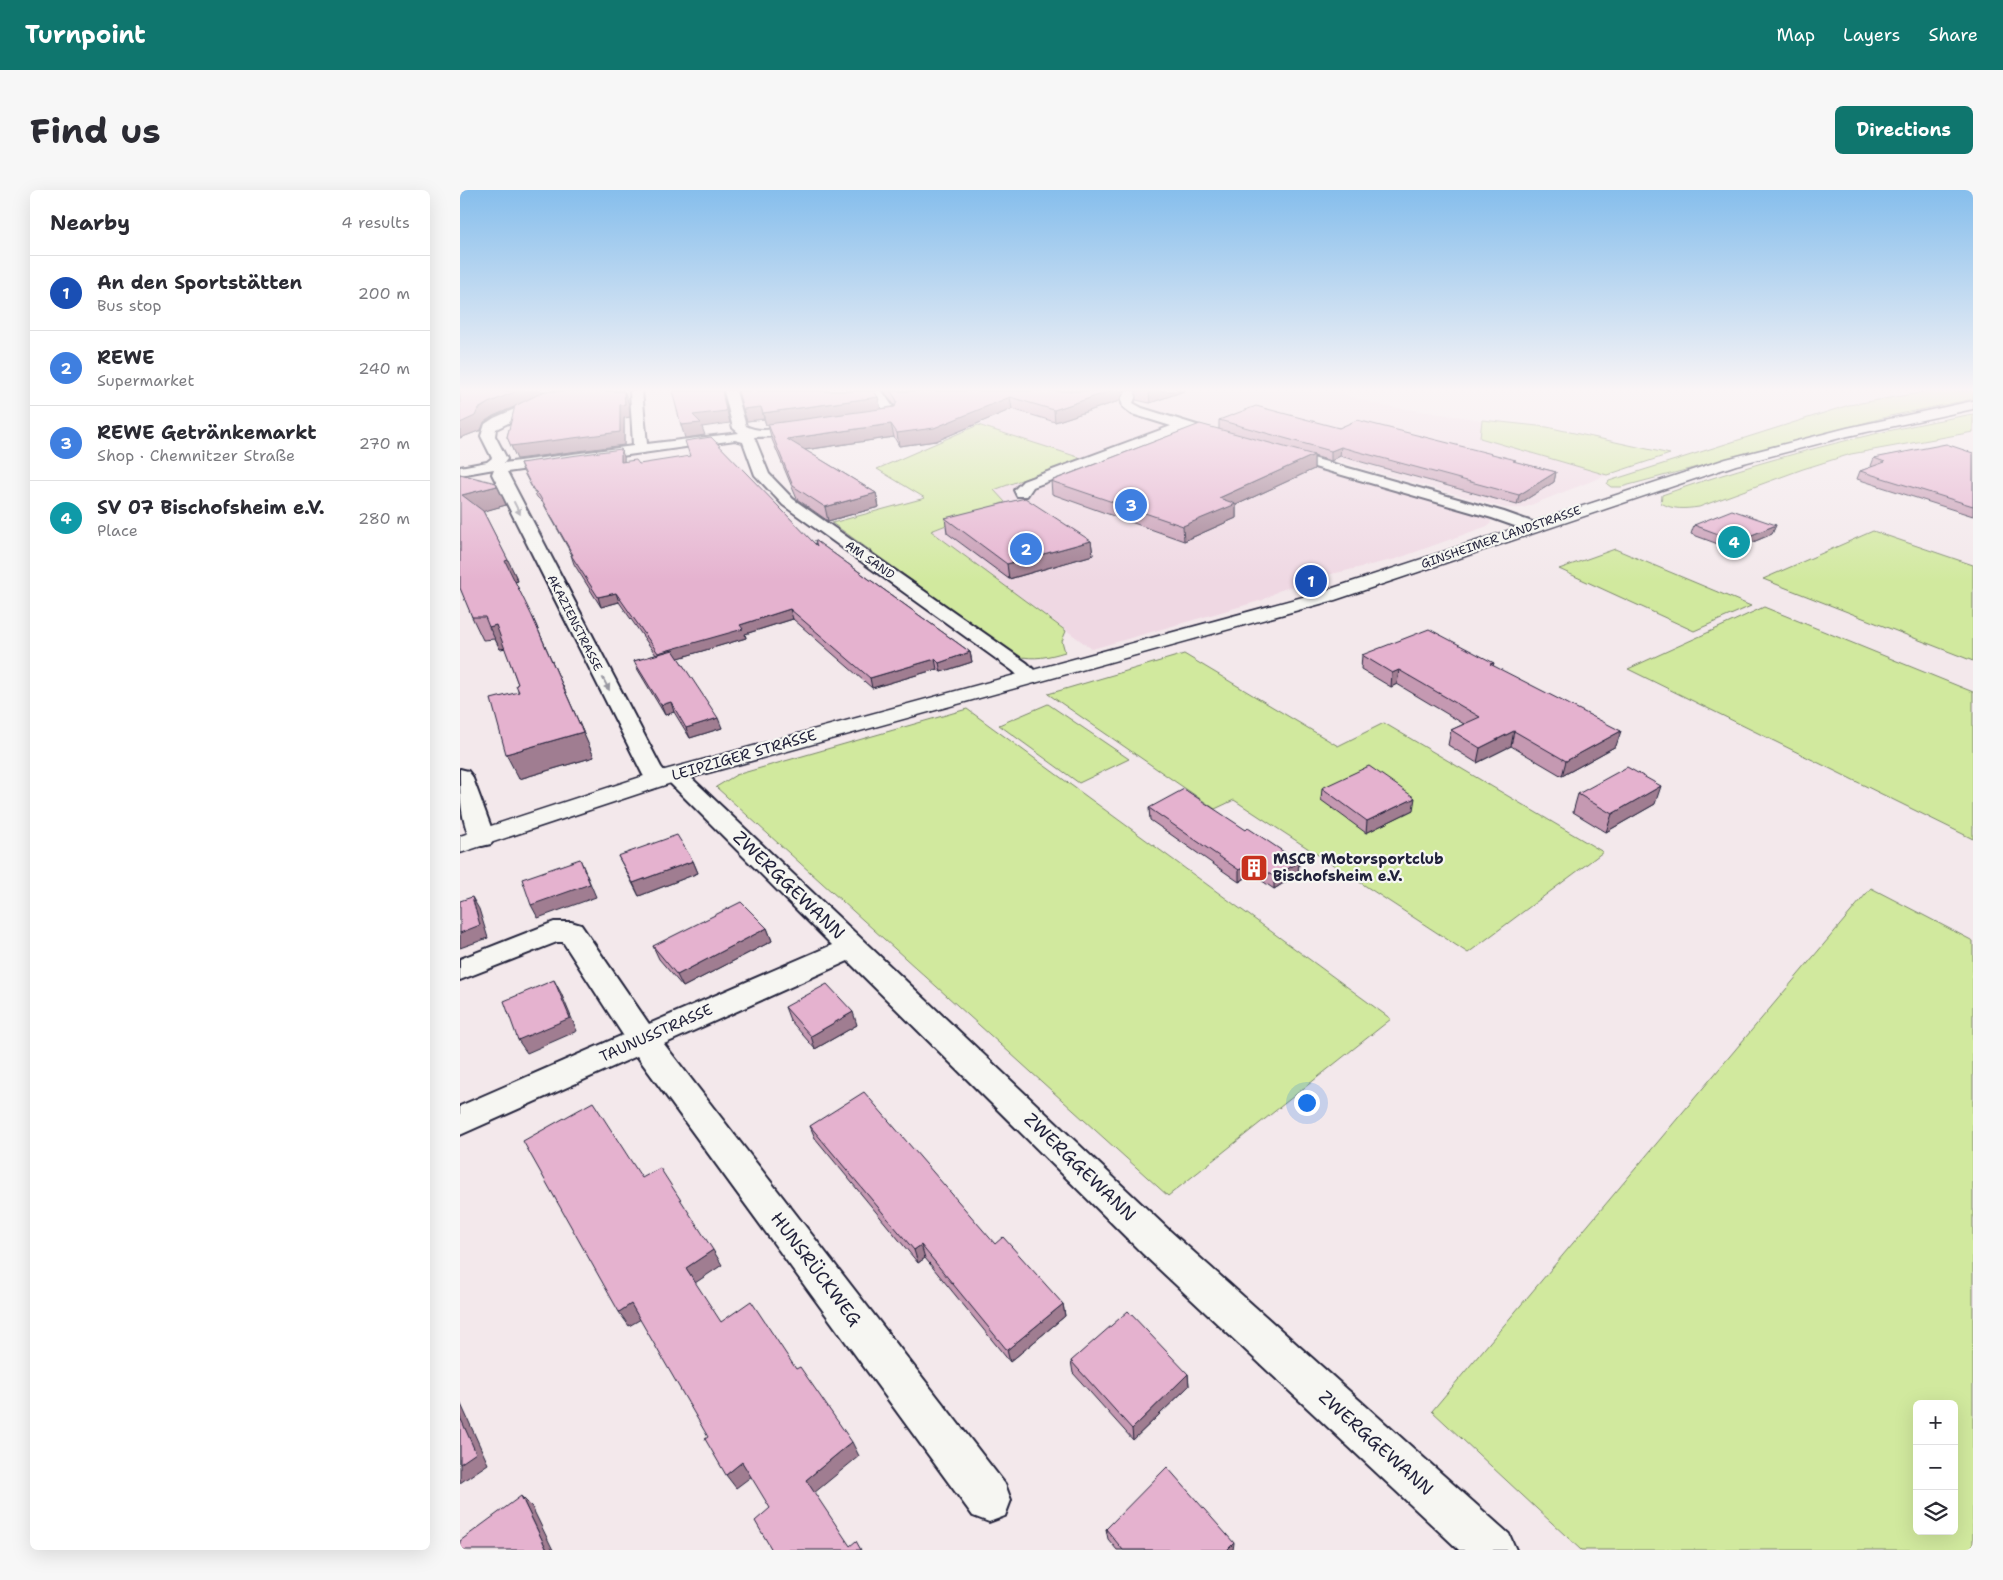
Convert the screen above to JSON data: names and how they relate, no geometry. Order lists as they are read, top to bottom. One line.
{"streets":{"main road":["GINSHEIMER LANDSTRASSE","LEIPZIGER STRASSE"],"street":["AM SAND","AKAZIENSTRASSE","ZWERGGEWANN","TAUNUSSTRASSE","HUNSRÜCKWEG"]},"crossings":[["GINSHEIMER LANDSTRASSE","AM SAND"],["GINSHEIMER LANDSTRASSE","LEIPZIGER STRASSE"],["AM SAND","LEIPZIGER STRASSE"],["AKAZIENSTRASSE","LEIPZIGER STRASSE"],["AKAZIENSTRASSE","ZWERGGEWANN"],["LEIPZIGER STRASSE","ZWERGGEWANN"],["ZWERGGEWANN","TAUNUSSTRASSE"],["TAUNUSSTRASSE","HUNSRÜCKWEG"]],"one_way":["AKAZIENSTRASSE"],"places":{"building":["MSCB Motorsportclub Bischofsheim e.V."]},"page":{"header":"Turnpoint","nav":["Map","Layers","Share"],"buttons":"Directions","title":"Find us","heading":["Nearby","4 results"],"list":[{"mark":"1","name":"An den Sportstätten","note":"Bus stop","value":"200 m"},{"mark":"2","name":"REWE","note":"Supermarket","value":"240 m"},{"mark":"3","name":"REWE Getränkemarkt","note":"Shop · Chemnitzer Straße","value":"270 m"},{"mark":"4","name":"SV 07 Bischofsheim e.V.","note":"Place","value":"280 m"}],"pins":["3","4","2","1"],"map_buttons":["+","−"]}}
